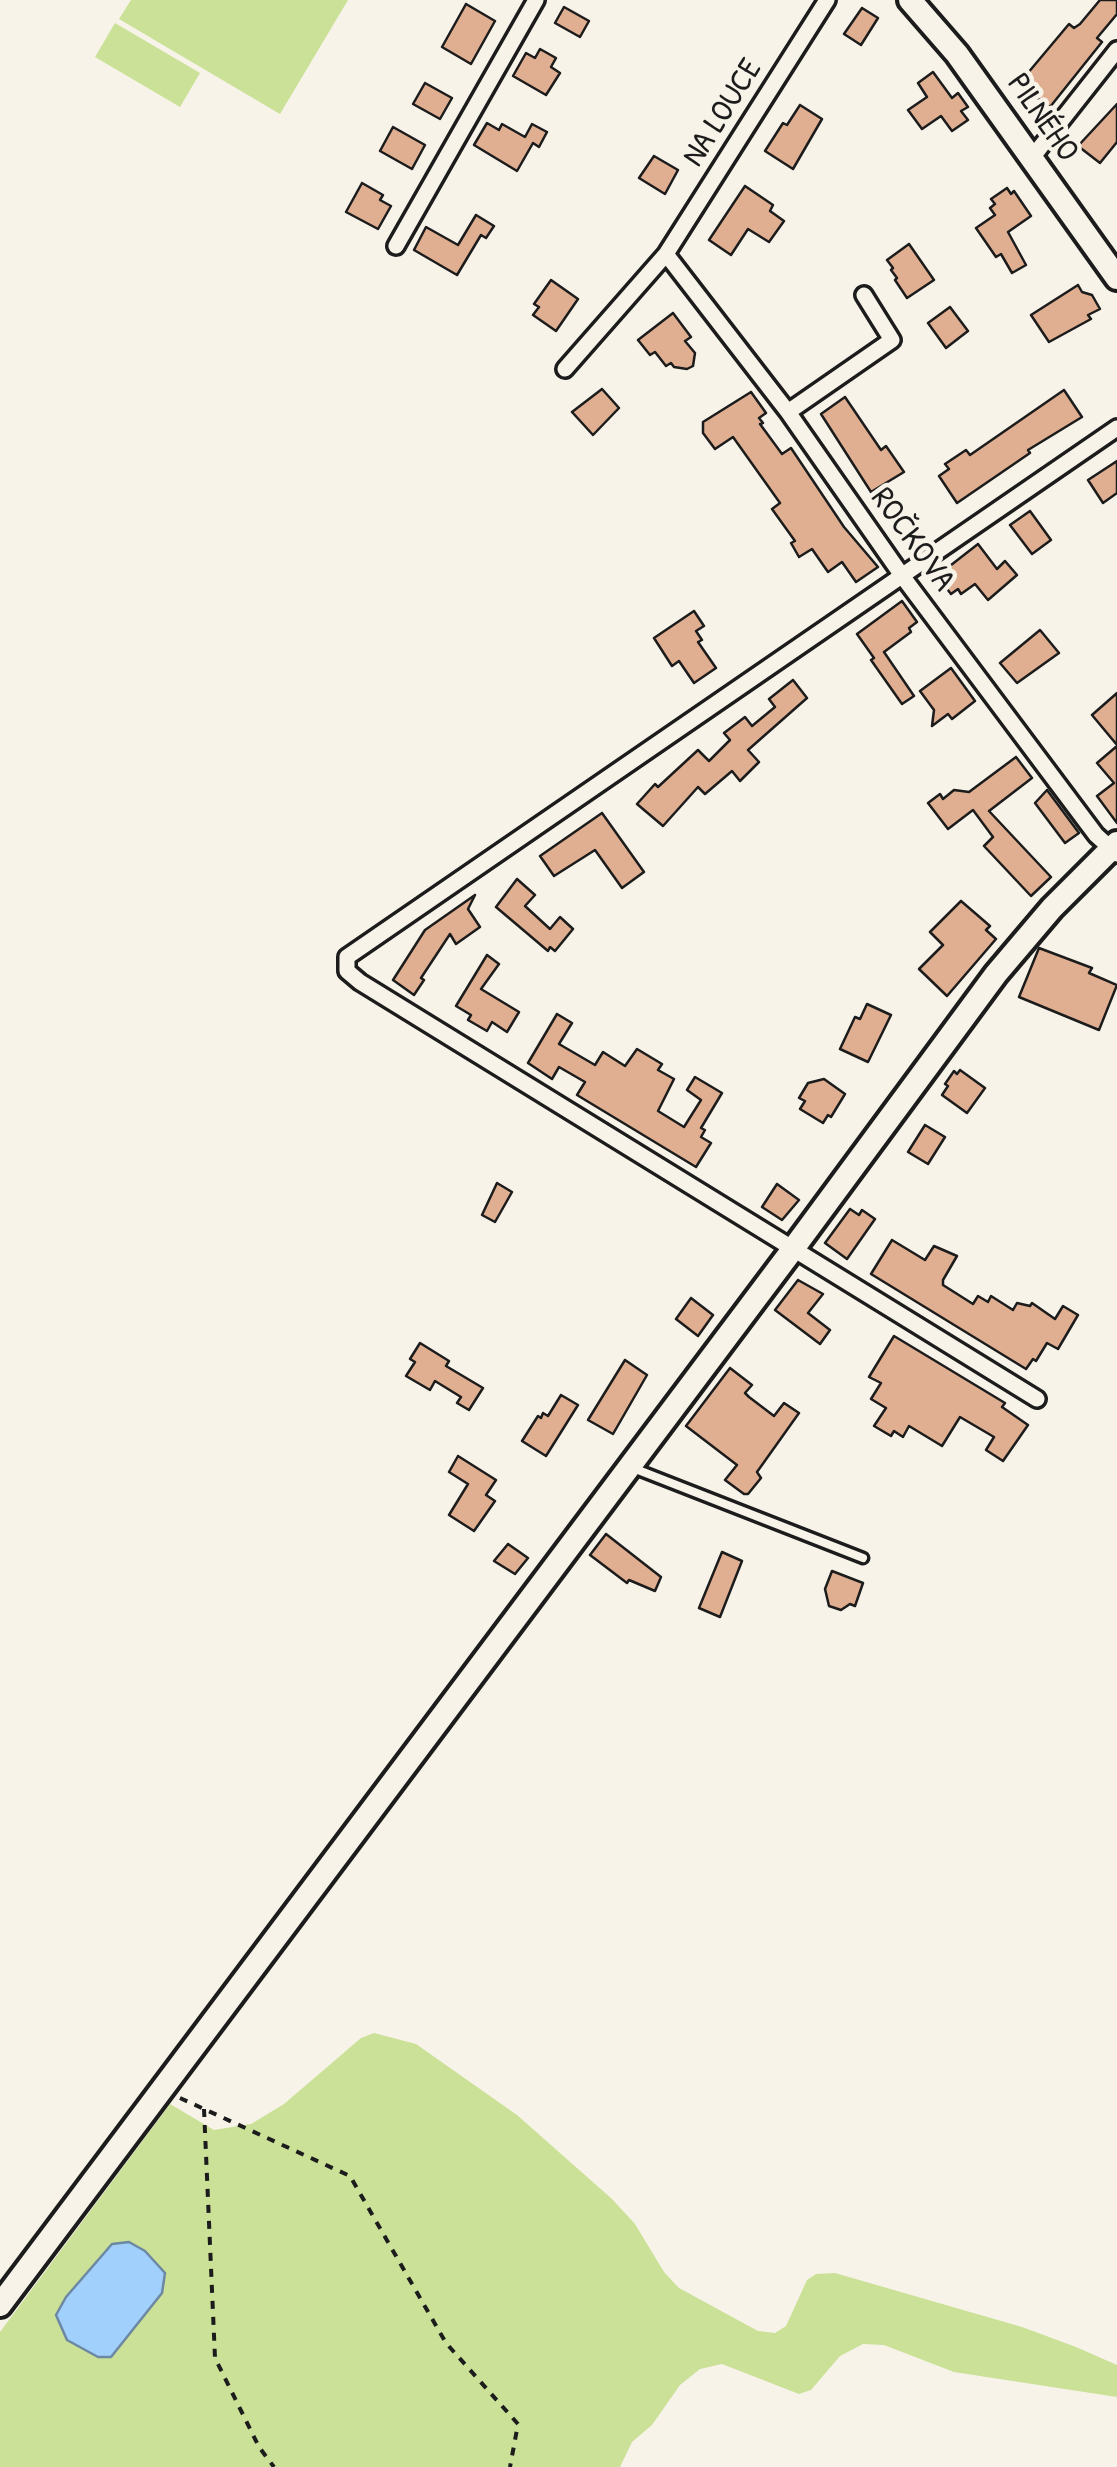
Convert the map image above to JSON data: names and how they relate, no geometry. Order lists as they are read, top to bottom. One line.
{"streets":{"street":["NA LOUCE","PILNÉHO","ROČKOVA"]},"crossings":[["NA LOUCE","ROČKOVA"]]}
